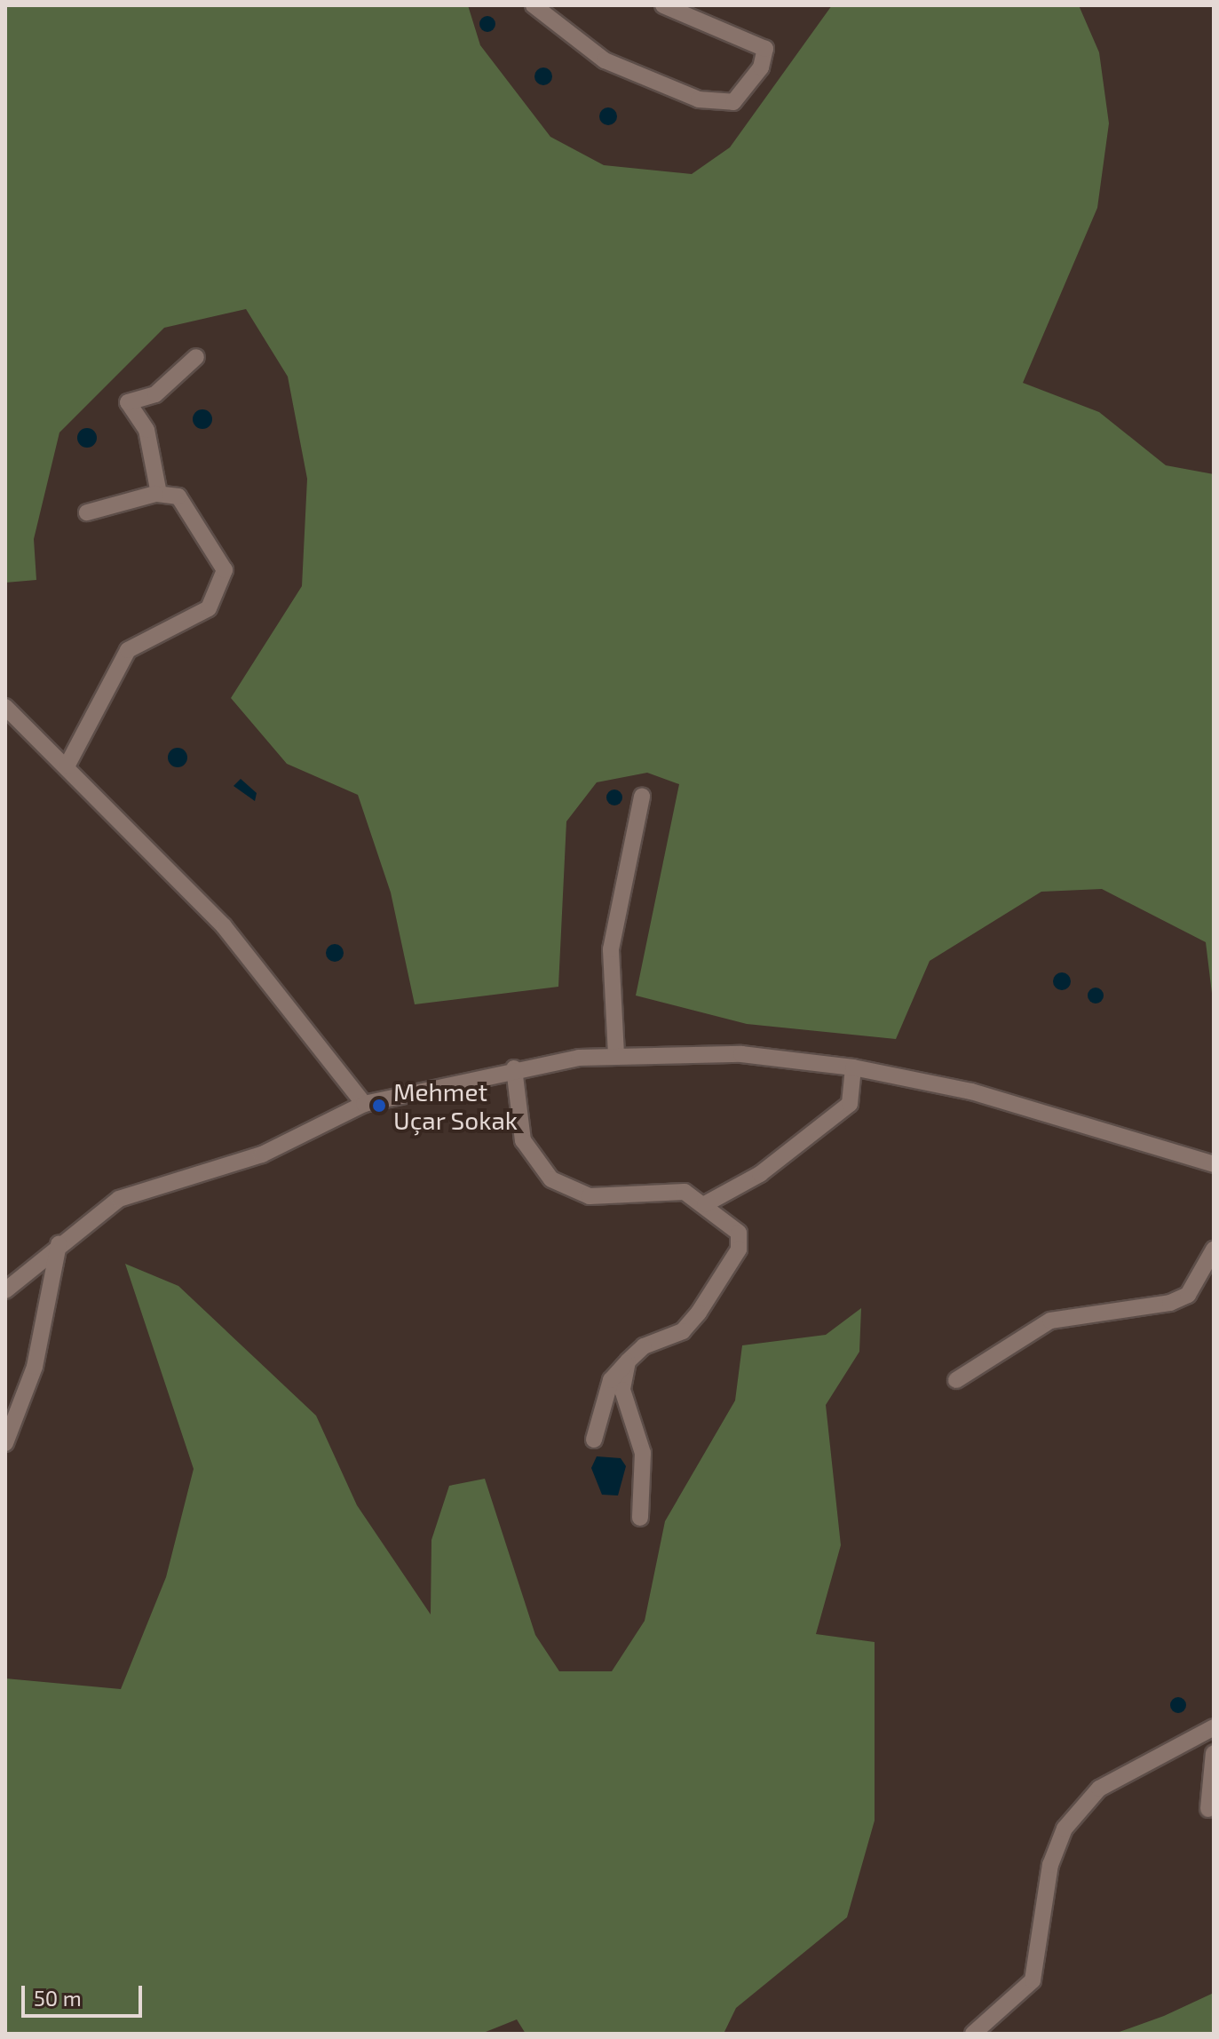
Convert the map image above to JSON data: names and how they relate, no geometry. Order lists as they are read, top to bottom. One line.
{"places":["Mehmet Uçar Sokak"],"scale_bar":"50 m"}
